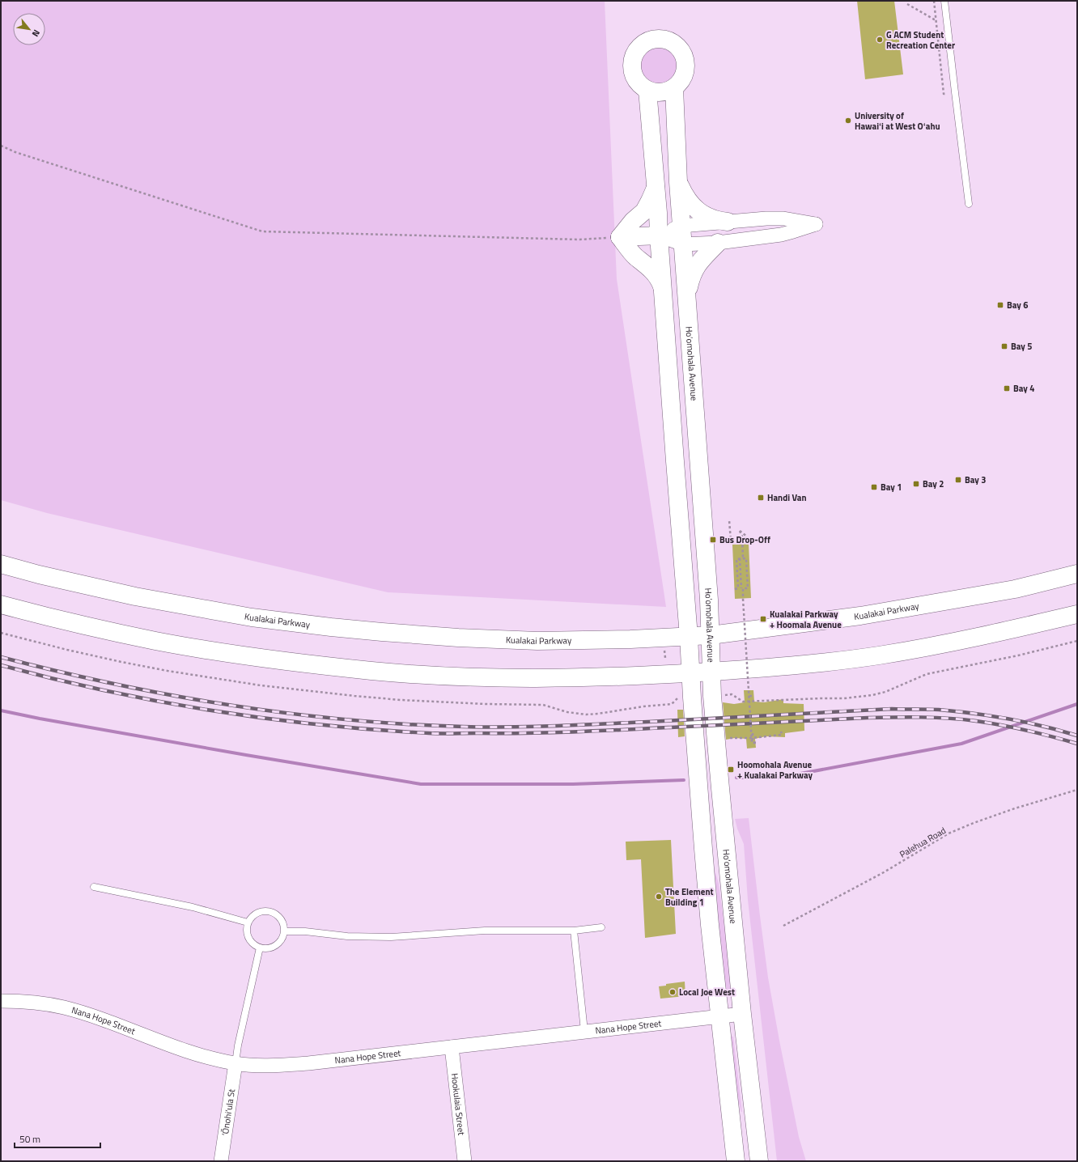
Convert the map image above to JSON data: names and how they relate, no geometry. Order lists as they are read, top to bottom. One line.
{"streets":{"main road":["Ho’omohala Avenue","Kualakai Parkway"],"street":["Nana Hope Street","Hookulaia Street","‘Ōnohi‘ula St"],"path":["Palehua Road"]},"crossings":[["Ho’omohala Avenue","Kualakai Parkway"],["Ho’omohala Avenue","Nana Hope Street"],["Nana Hope Street","Hookulaia Street"],["Nana Hope Street","‘Ōnohi‘ula St"]],"places":{"other":["G ACM Student Recreation Center","University of Hawaiʻi at West Oʻahu","The Element Building 1","Local Joe West"],"transit":["Bay 6","Bay 5","Bay 4","Bay 3","Bay 2","Bay 1","Handi Van","Bus Drop-Off","Kualakai Parkway + Hoomala Avenue","Hoomohala Avenue + Kualakai Parkway"]},"scale_bar":"50 m","north":"bottom right"}
